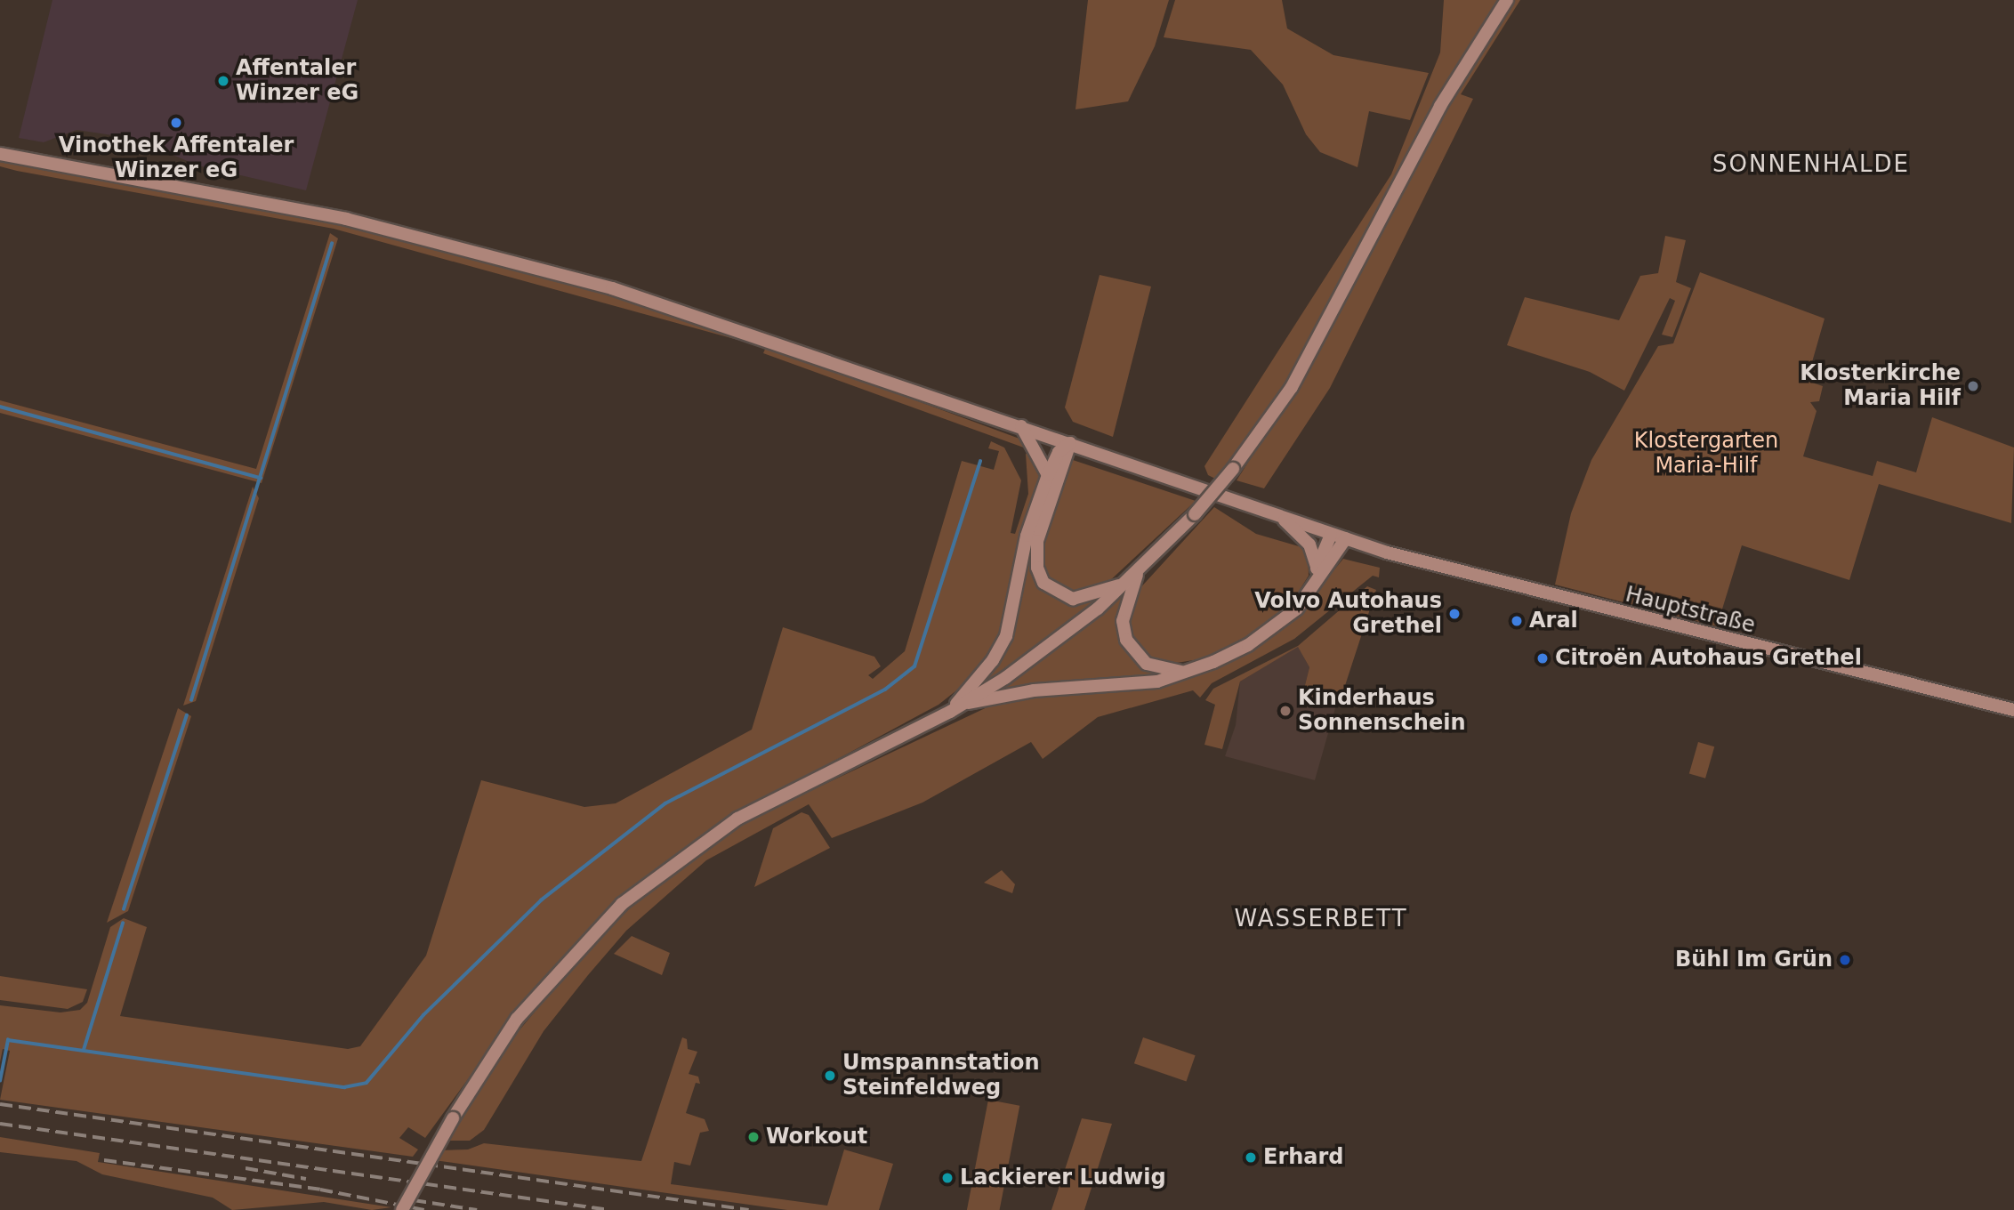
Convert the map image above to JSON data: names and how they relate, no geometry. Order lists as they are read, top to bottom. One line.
{"streets":{"main road":["Hauptstraße"]},"districts":["SONNENHALDE","WASSERBETT"],"parks":["Klostergarten Maria-Hilf"],"places":["Affentaler Winzer eG","Vinothek Affentaler Winzer eG","Klosterkirche Maria Hilf","Volvo Autohaus Grethel","Aral","Citroën Autohaus Grethel","Kinderhaus Sonnenschein","Bühl Im Grün","Umspannstation Steinfeldweg","Workout","Erhard","Lackierer Ludwig"]}
